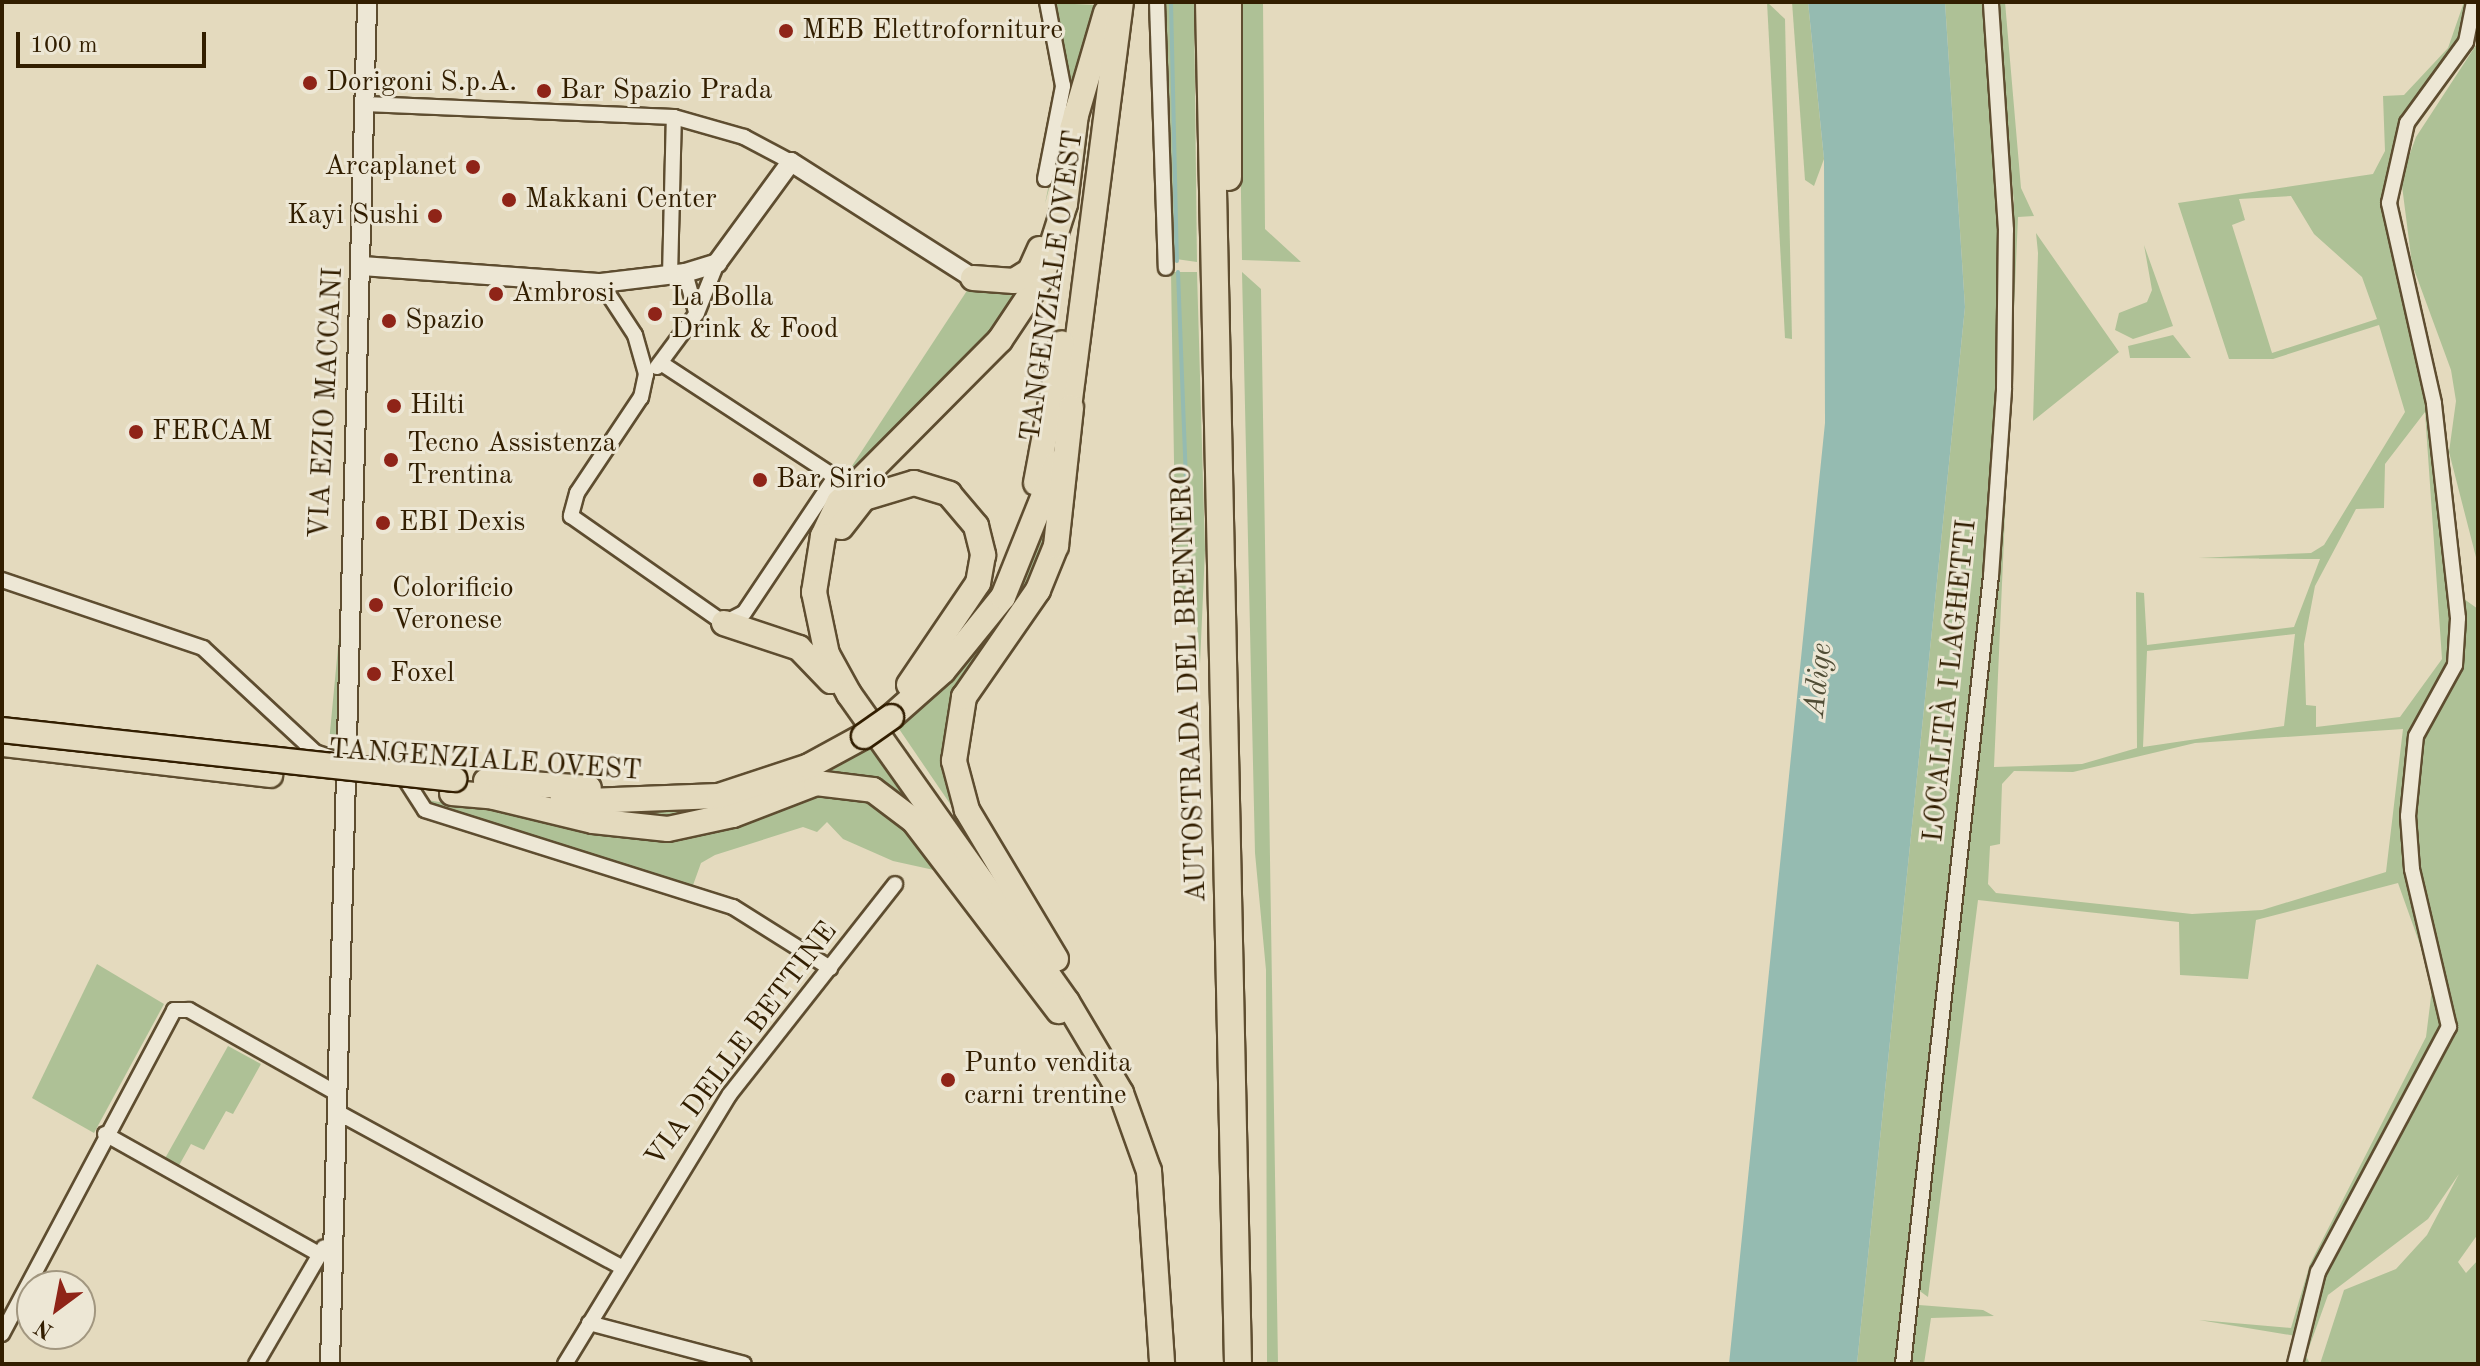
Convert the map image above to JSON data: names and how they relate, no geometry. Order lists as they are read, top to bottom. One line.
{"streets":{"highway":["TANGENZIALE OVEST","AUTOSTRADA DEL BRENNERO"],"street":["VIA EZIO MACCANI","LOCALITÀ I LAGHETTI","VIA DELLE BETTINE"]},"water":["Adige"],"places":["MEB Elettroforniture","Dorigoni S.p.A.","Bar Spazio Prada","Arcaplanet","Makkani Center","Kayi Sushi","Ambrosi","La Bolla Drink & Food","Spazio","Hilti","FERCAM","Tecno Assistenza Trentina","Bar Sirio","EBI Dexis","Colorificio Veronese","Foxel","Punto vendita carni trentine"],"scale_bar":"100 m","north":"bottom left"}
